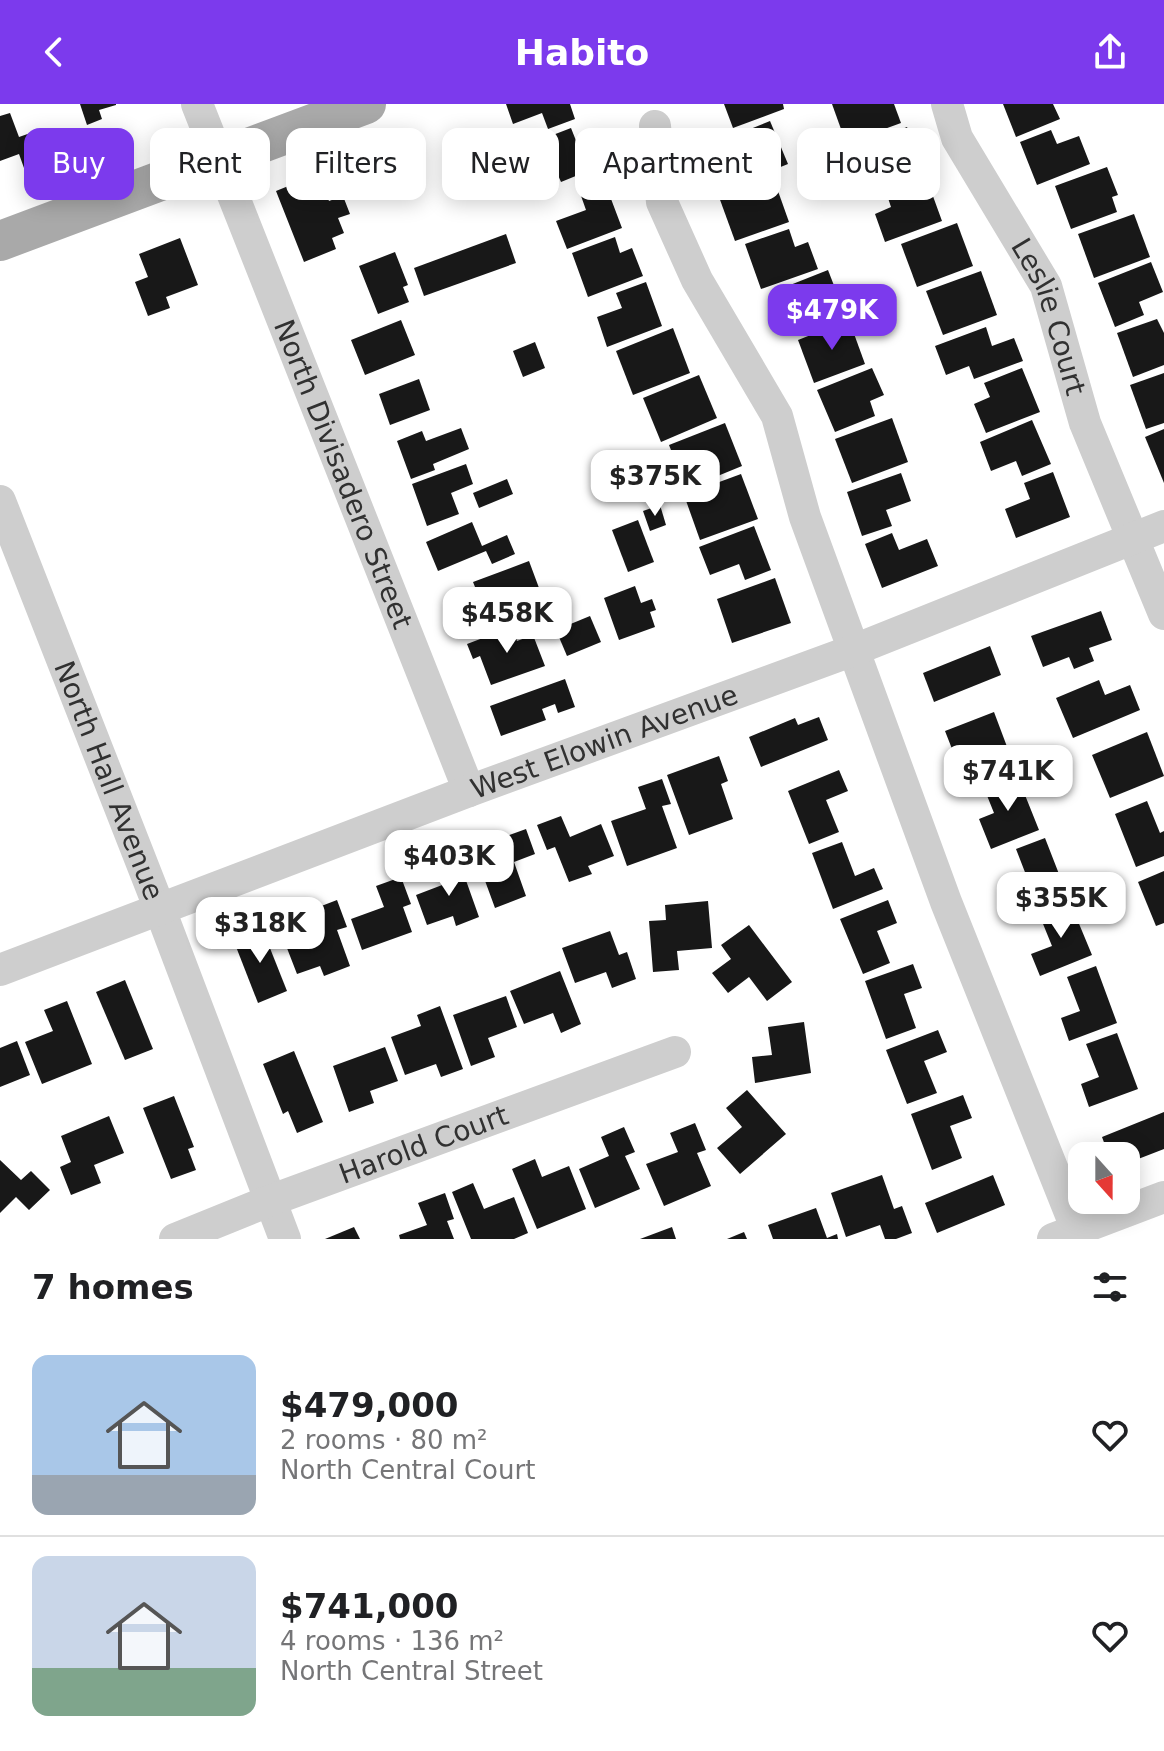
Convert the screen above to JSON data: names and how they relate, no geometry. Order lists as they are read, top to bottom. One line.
{"streets":{"street":["Leslie Court","North Divisadero Street","West Elowin Avenue","North Hall Avenue","Harold Court"]},"crossings":[["Leslie Court","West Elowin Avenue"],["North Divisadero Street","West Elowin Avenue"],["West Elowin Avenue","North Hall Avenue"],["North Hall Avenue","Harold Court"]],"north":"bottom","page":{"header":"Habito","chip":["Buy","Rent","Filters","New","Apartment","House"],"price":["$479K","$375K","$458K","$741K","$403K","$355K","$318K"],"heading":"7 homes","list":[{"name":"$479,000","note":"2 rooms · 80 m² · North Central Court"},{"name":"$741,000","note":"4 rooms · 136 m² · North Central Street"}]}}
